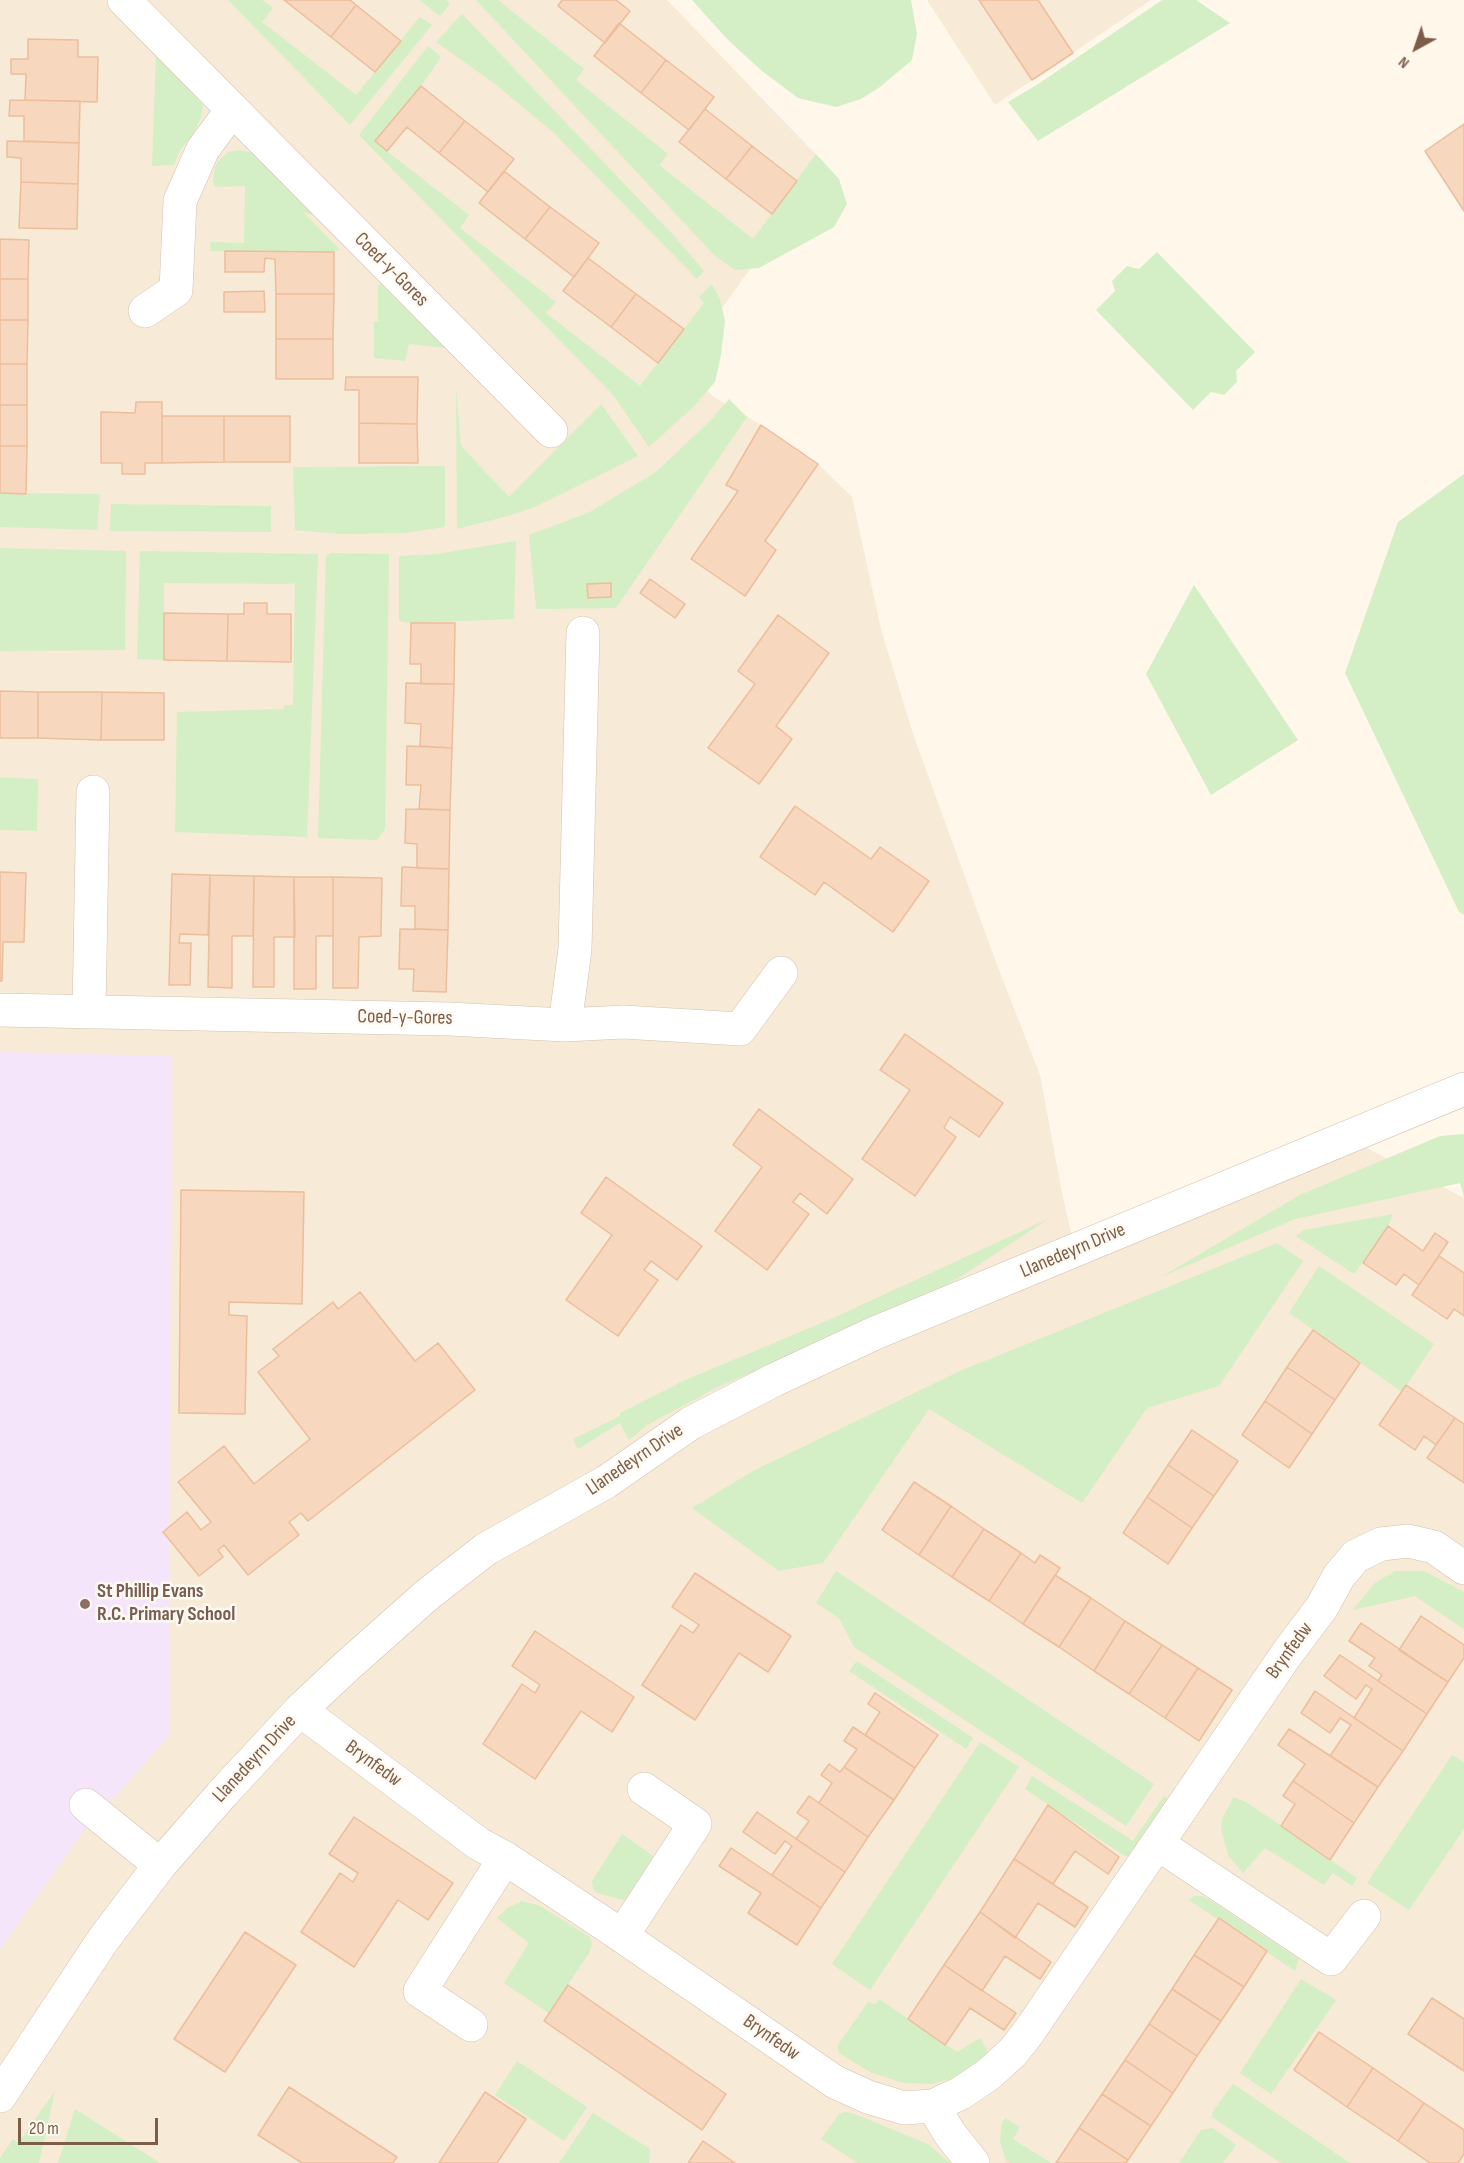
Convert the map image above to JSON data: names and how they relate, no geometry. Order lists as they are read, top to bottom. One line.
{"streets":{"street":["Coed-y-Gores","Llanedeyrn Drive","Brynfedw"]},"crossings":[["Llanedeyrn Drive","Brynfedw"]],"places":["St Phillip Evans R.C. Primary School"],"scale_bar":"20 m","north":"bottom left"}
